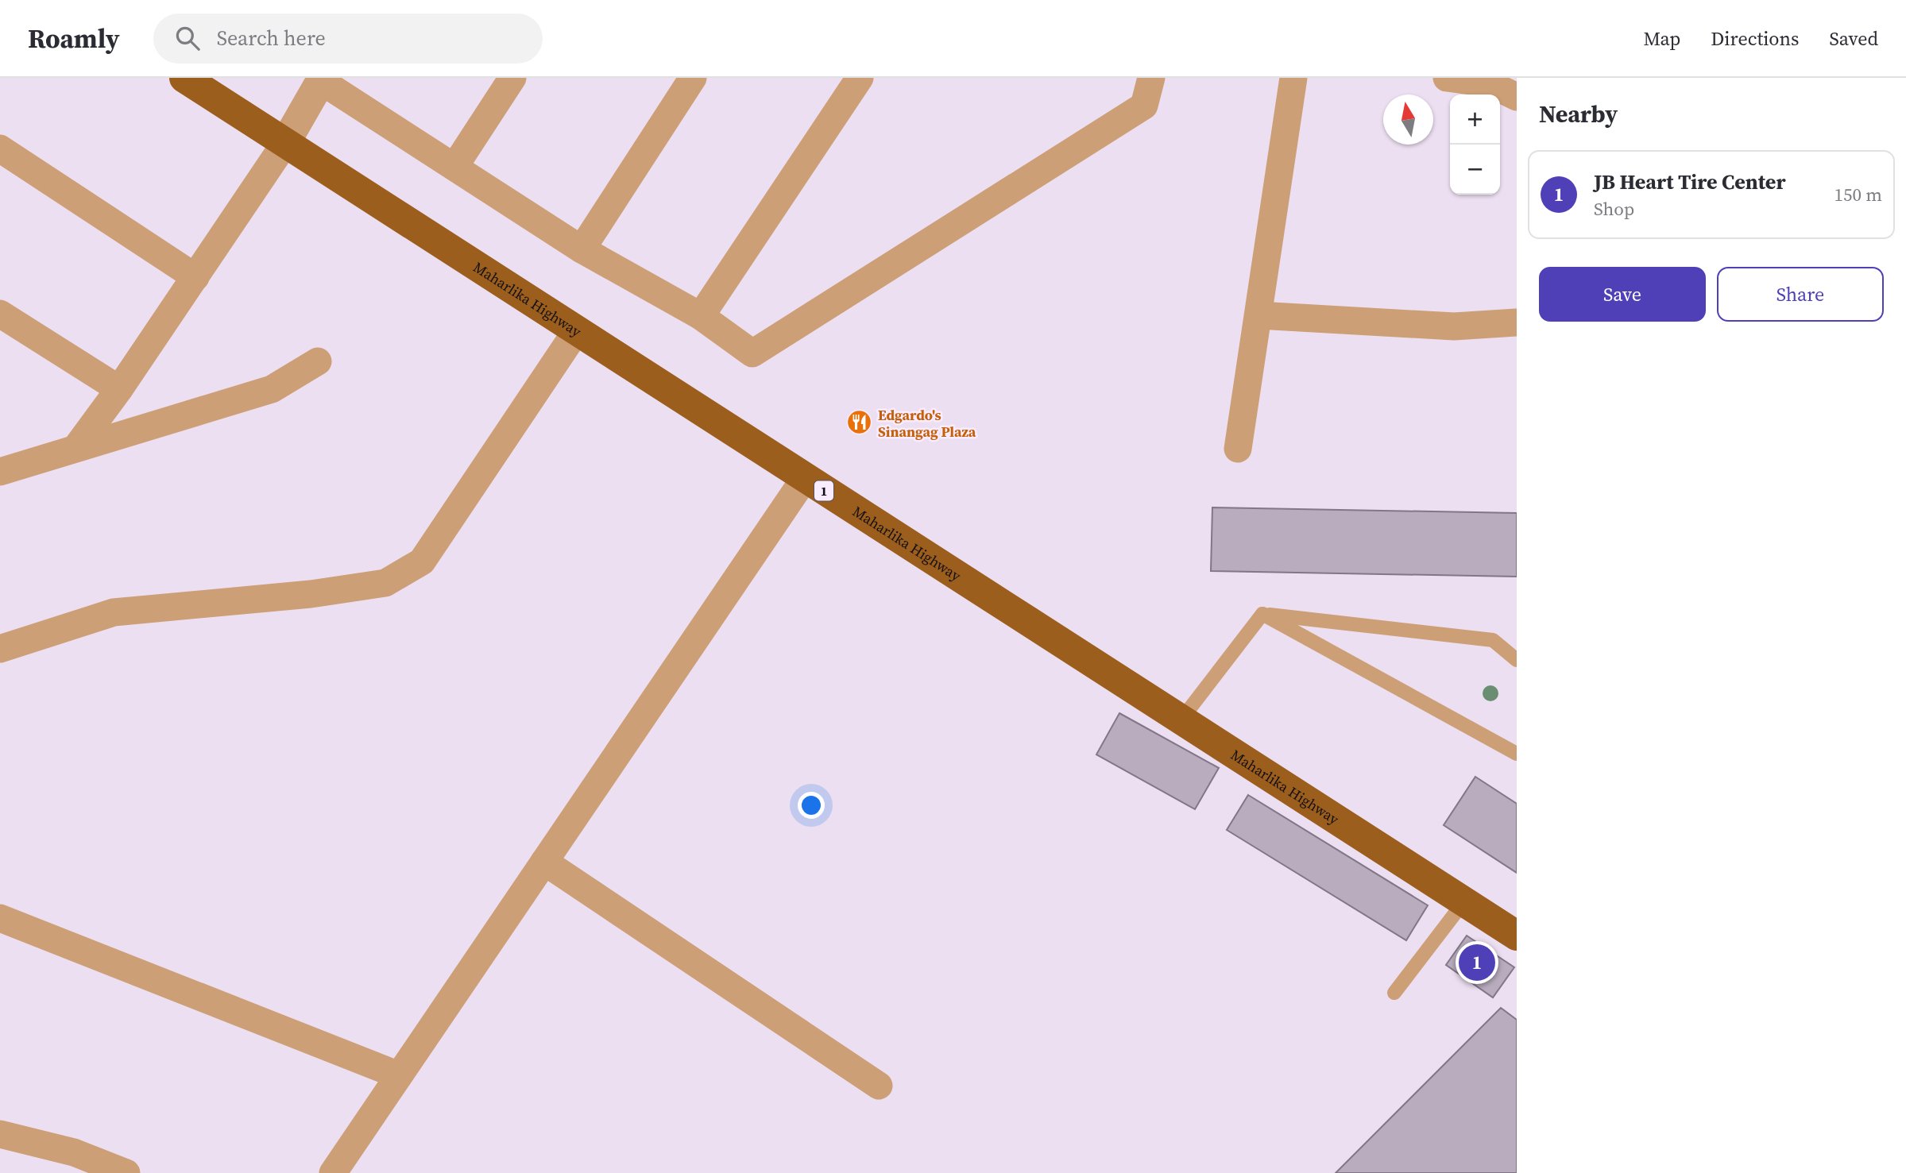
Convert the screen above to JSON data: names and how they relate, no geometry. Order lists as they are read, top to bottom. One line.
{"streets":{"highway":["Maharlika Highway","1"]},"places":{"restaurant":["Edgardo's Sinangag Plaza"]},"north":"top","page":{"header":"Roamly","search":"Search here","nav":["Map","Directions","Saved"],"heading":"Nearby","map_buttons":["+","−"],"list":[{"mark":"1","name":"JB Heart Tire Center","note":"Shop","value":"150 m"}],"buttons":["Save","Share"],"pins":"1"}}
